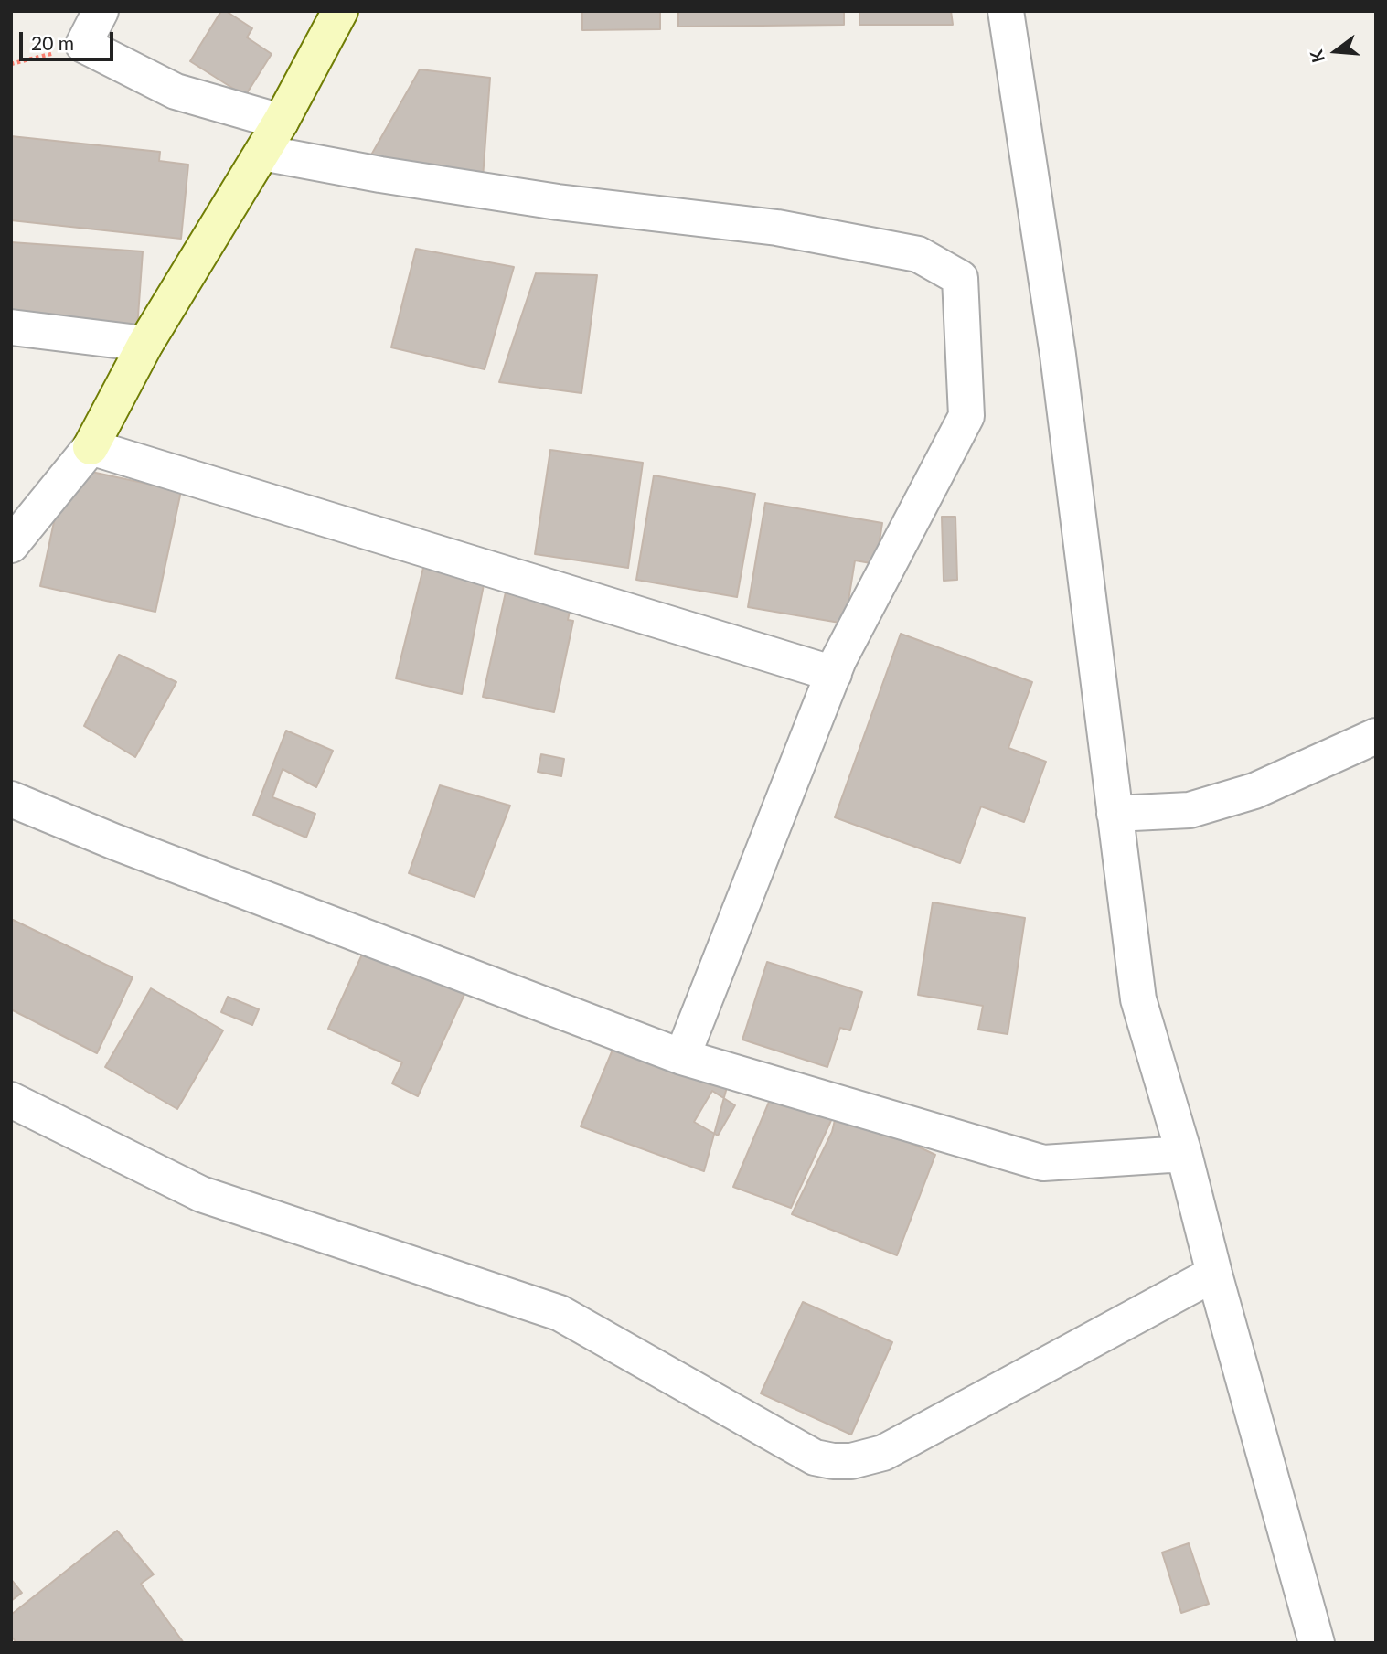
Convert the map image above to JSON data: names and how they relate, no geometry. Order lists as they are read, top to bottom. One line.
{"scale_bar":"20 m","north":"left"}
